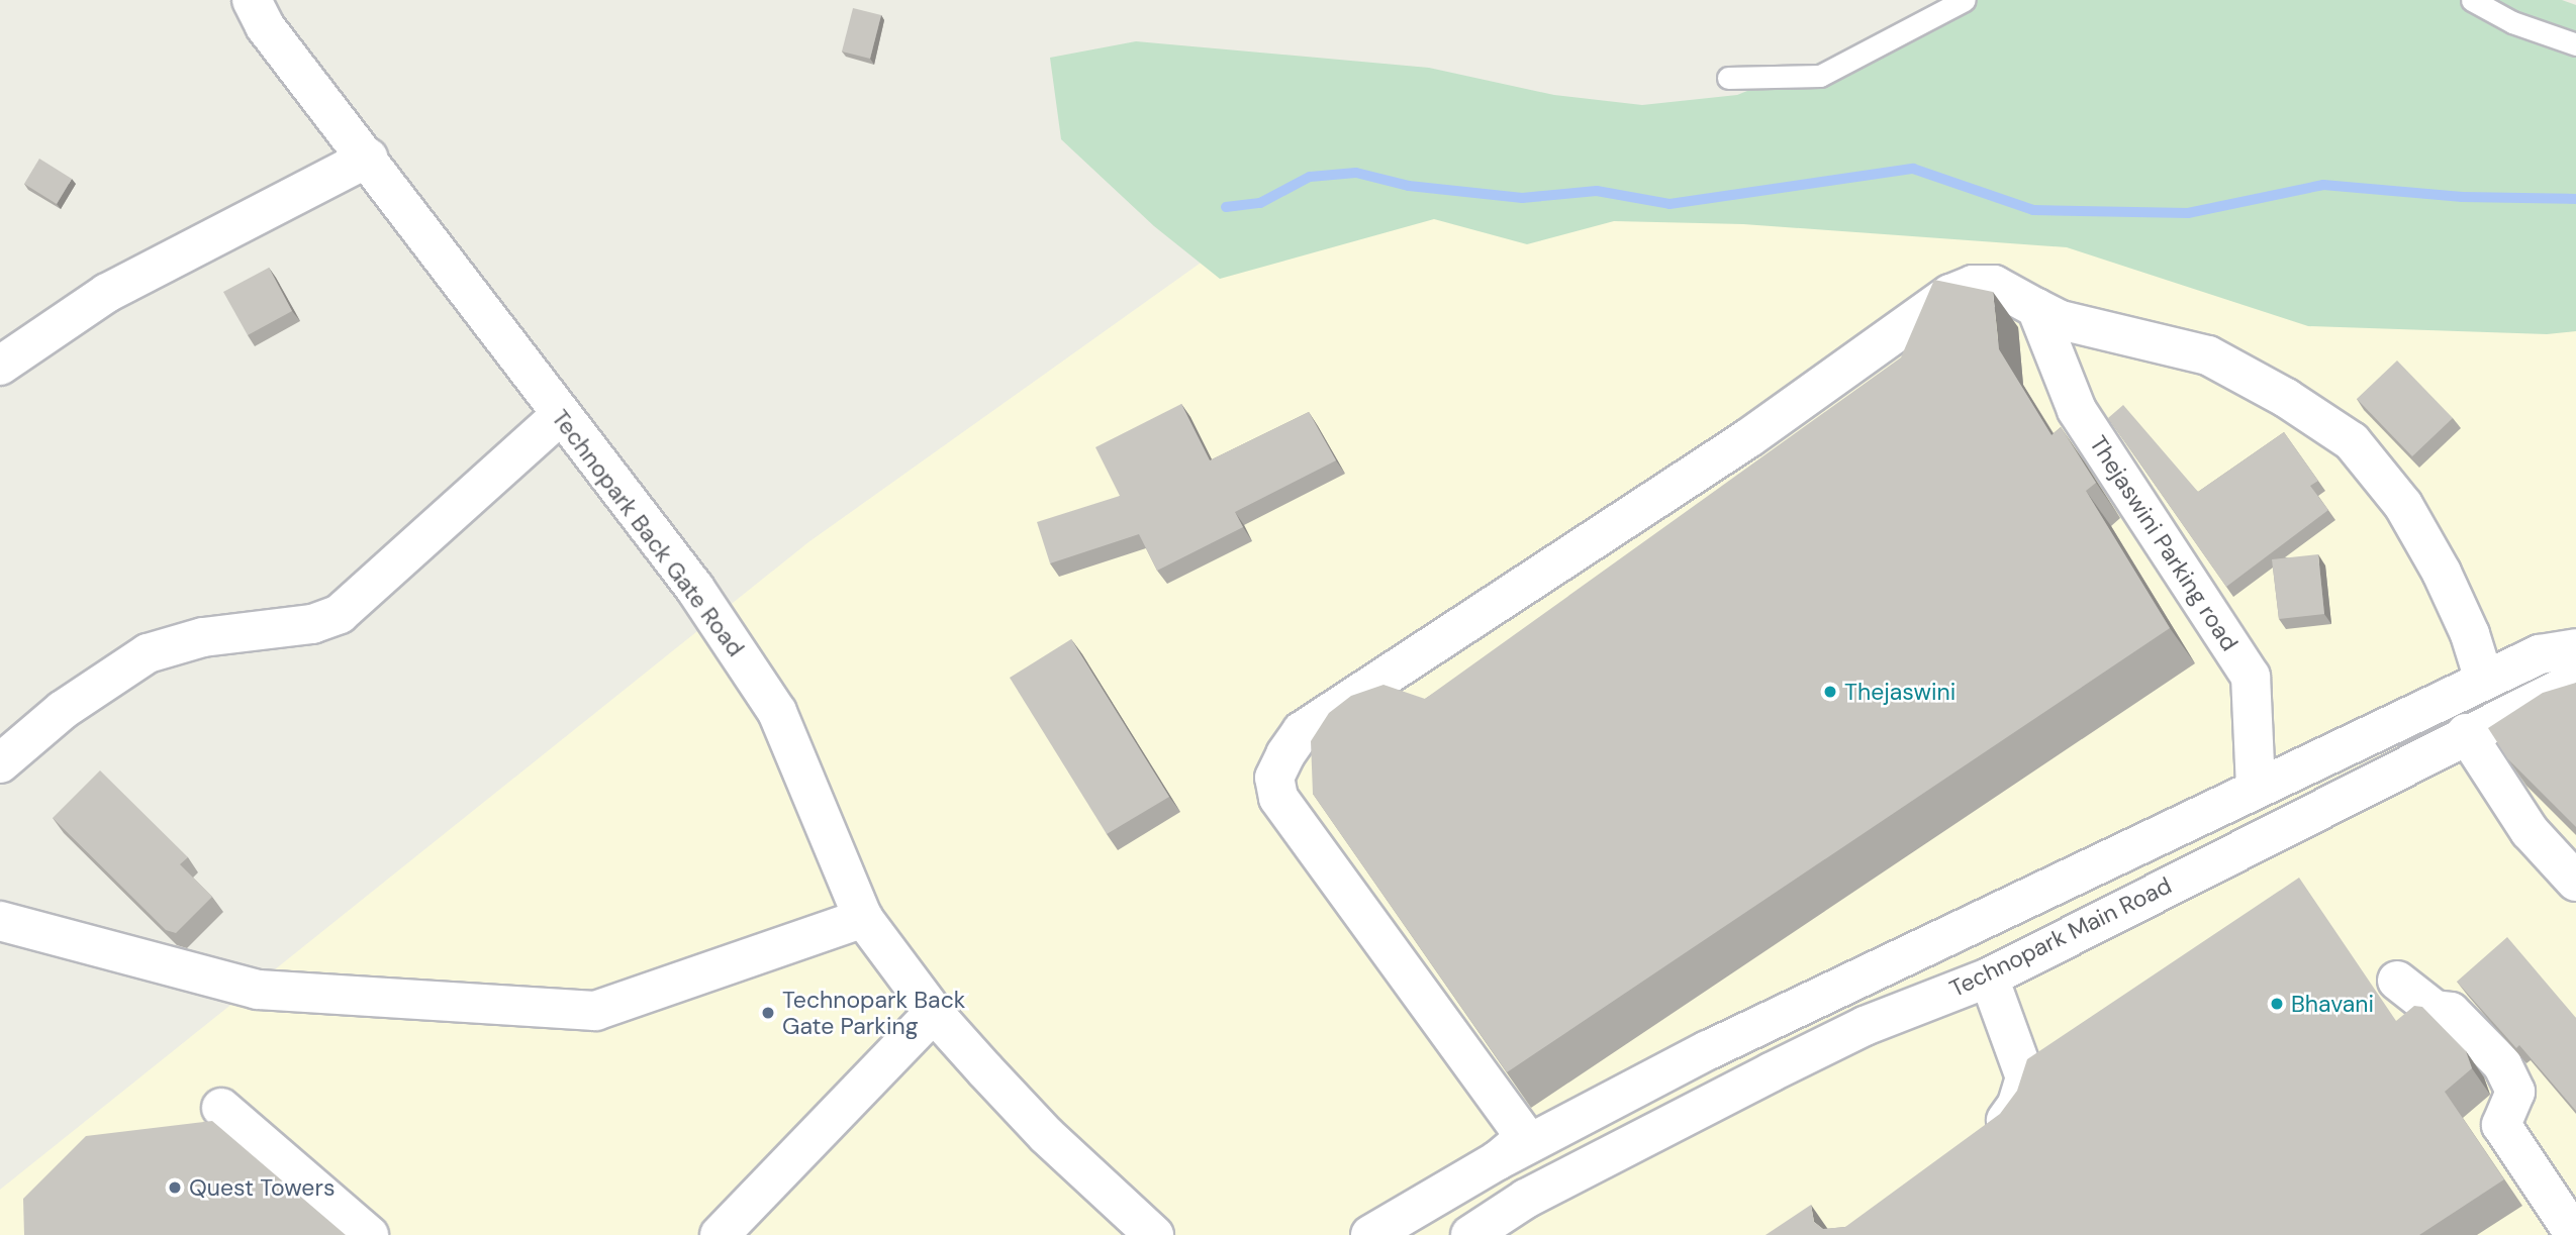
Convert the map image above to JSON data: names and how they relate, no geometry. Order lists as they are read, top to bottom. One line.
{"streets":{"street":["Technopark Back Gate Road","Thejaswini Parking road","Technopark Main Road"]},"crossings":[["Thejaswini Parking road","Technopark Main Road"]],"places":["Thejaswini","Bhavani","Technopark Back Gate Parking","Quest Towers"]}
